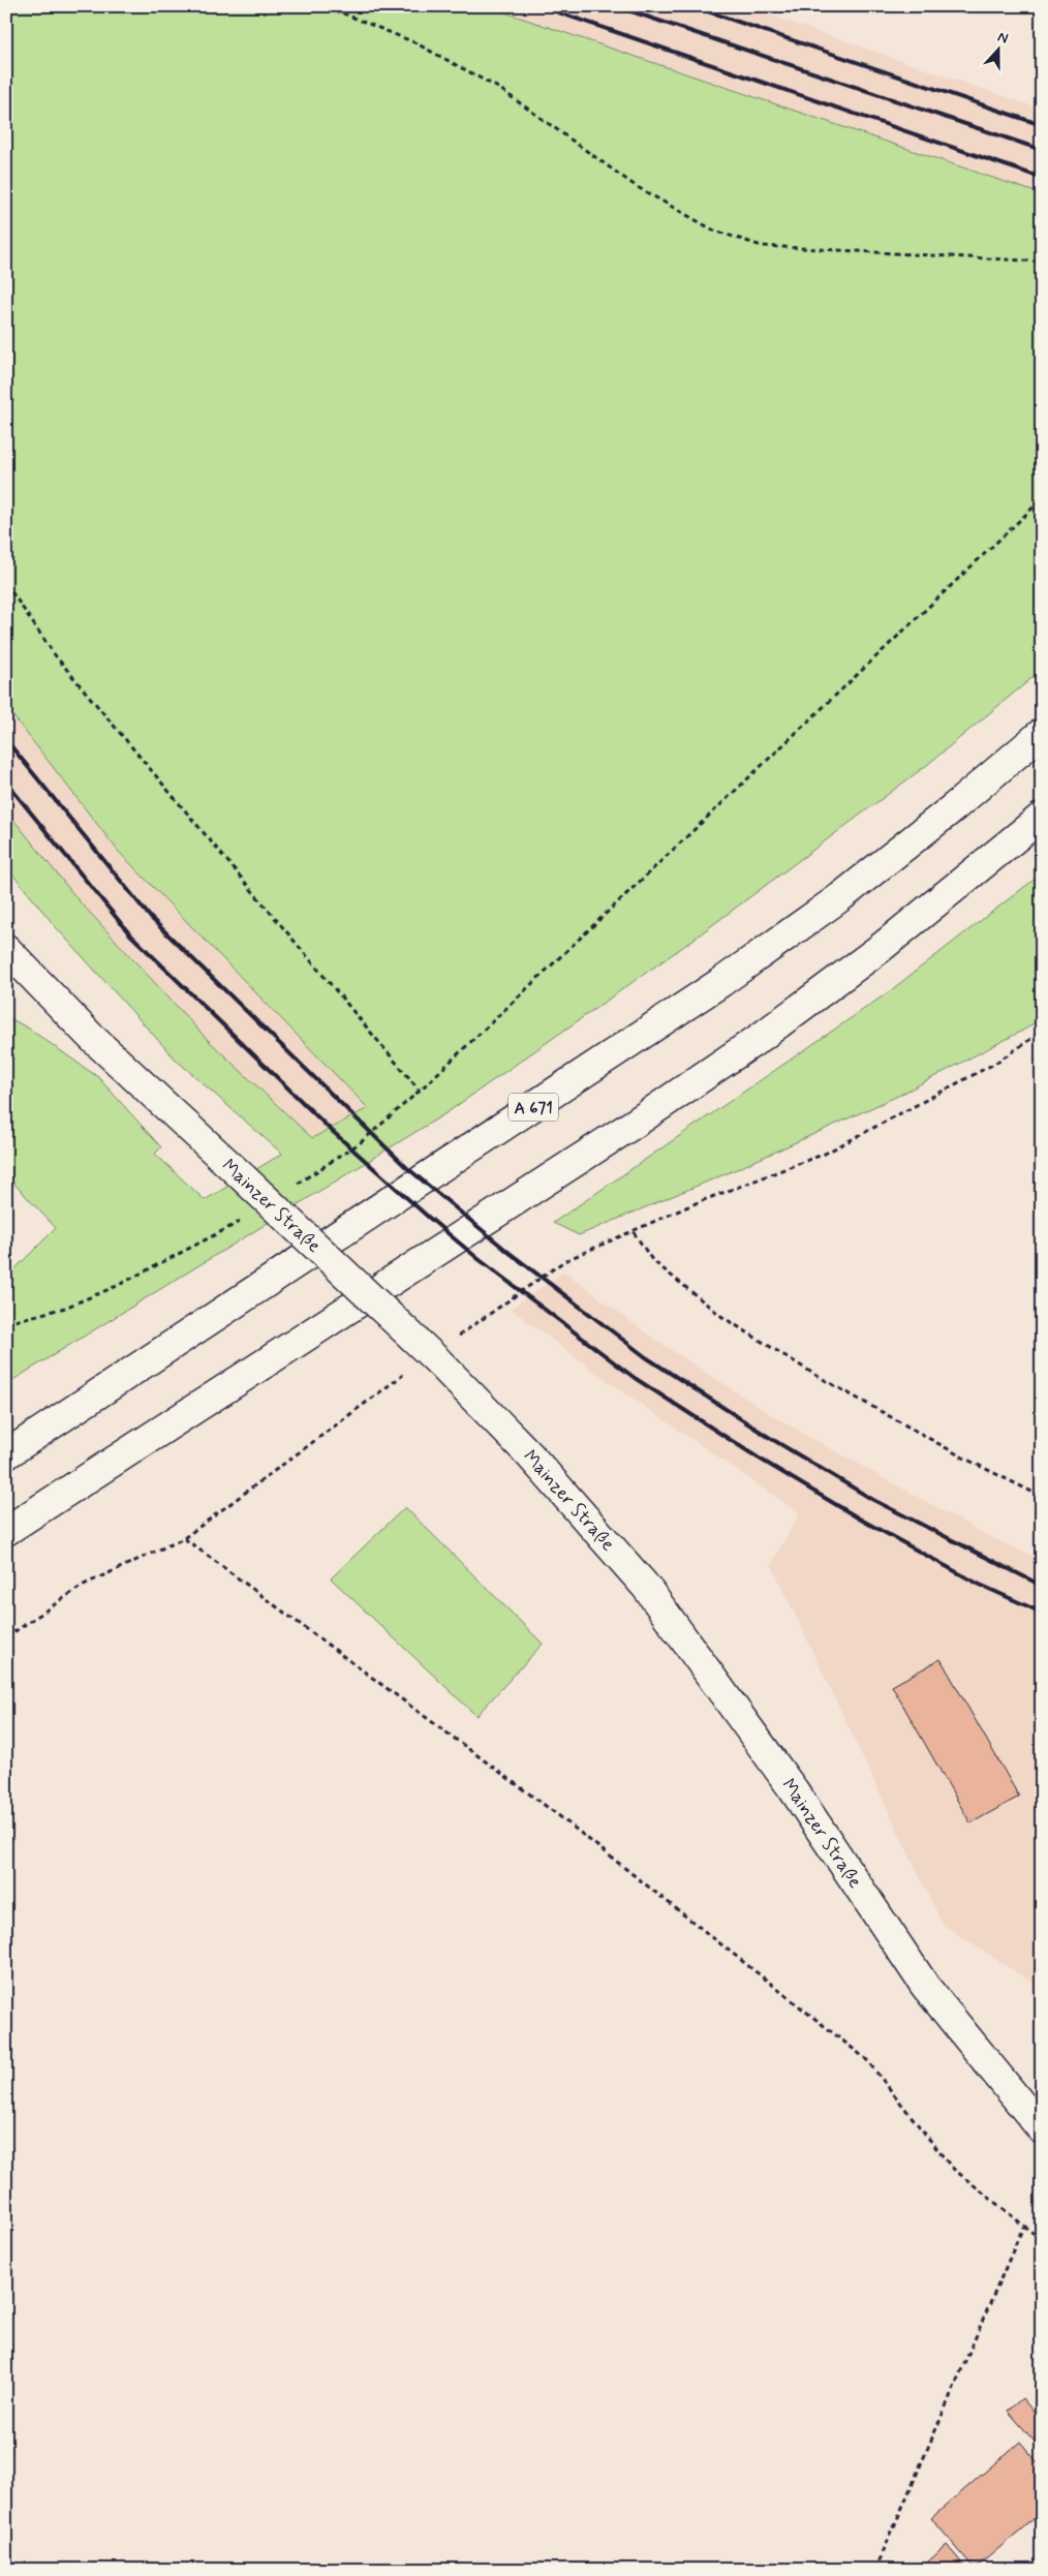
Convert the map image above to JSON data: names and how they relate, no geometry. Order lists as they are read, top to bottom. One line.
{"streets":{"main road":["A 671","Mainzer Straße"]},"north":"top"}
